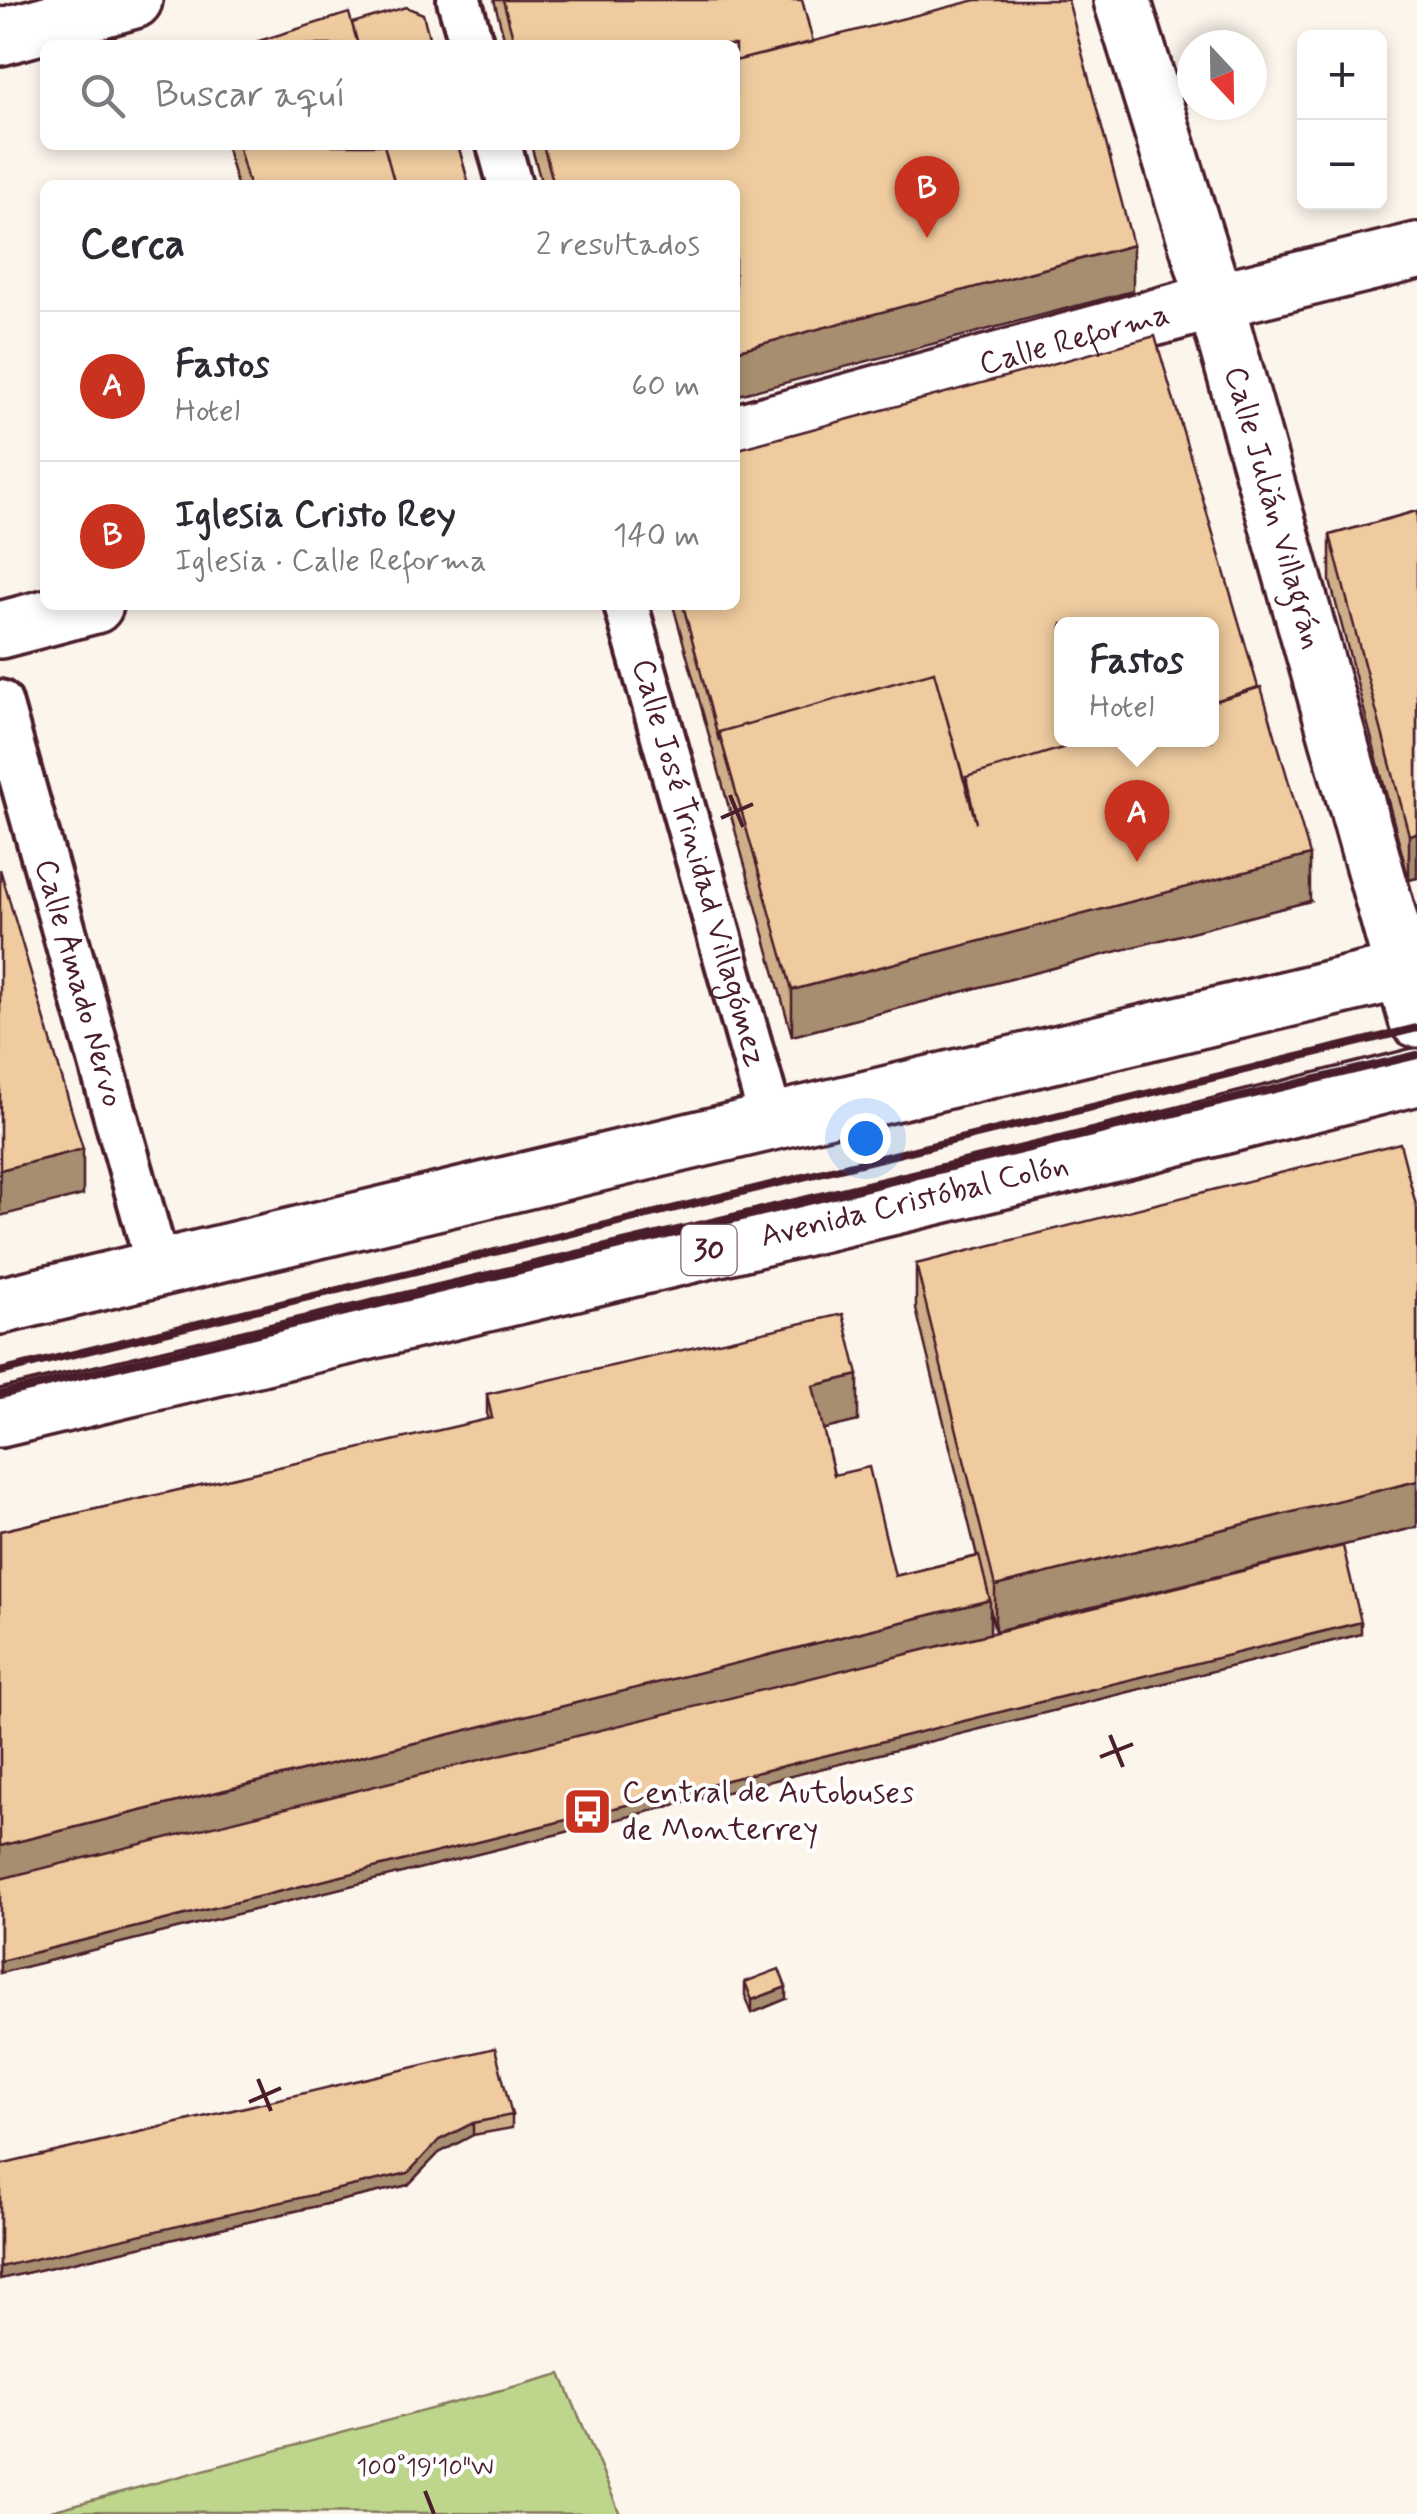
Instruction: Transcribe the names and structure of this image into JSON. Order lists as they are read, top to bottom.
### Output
{
  "streets": {
    "main road": [
      "Calle Reforma",
      "Calle Julián Villagrán",
      "Avenida Cristóbal Colón",
      "30"
    ],
    "street": ["Calle José Trinidad Villagómez", "Calle Amado Nervo"]
  },
  "crossings": [
    ["Calle Reforma", "Calle Julián Villagrán"]
  ],
  "places": {
    "bus stop": ["Central de Autobuses de Monterrey"]
  },
  "north": "bottom",
  "page": {
    "map_buttons": ["+", "−"],
    "search": "Buscar aquí",
    "pins": ["B", "A"],
    "heading": ["Cerca", "2 resultados"],
    "list": [
      {
        "mark": "A",
        "name": "Fastos",
        "note": "Hotel",
        "value": "60 m"
      },
      {
        "mark": "B",
        "name": "Iglesia Cristo Rey",
        "note": "Iglesia · Calle Reforma",
        "value": "140 m"
      }
    ],
    "popup": ["Fastos", "Hotel"]
  },
  "coordinates": ["100°19'10\"W"]
}
